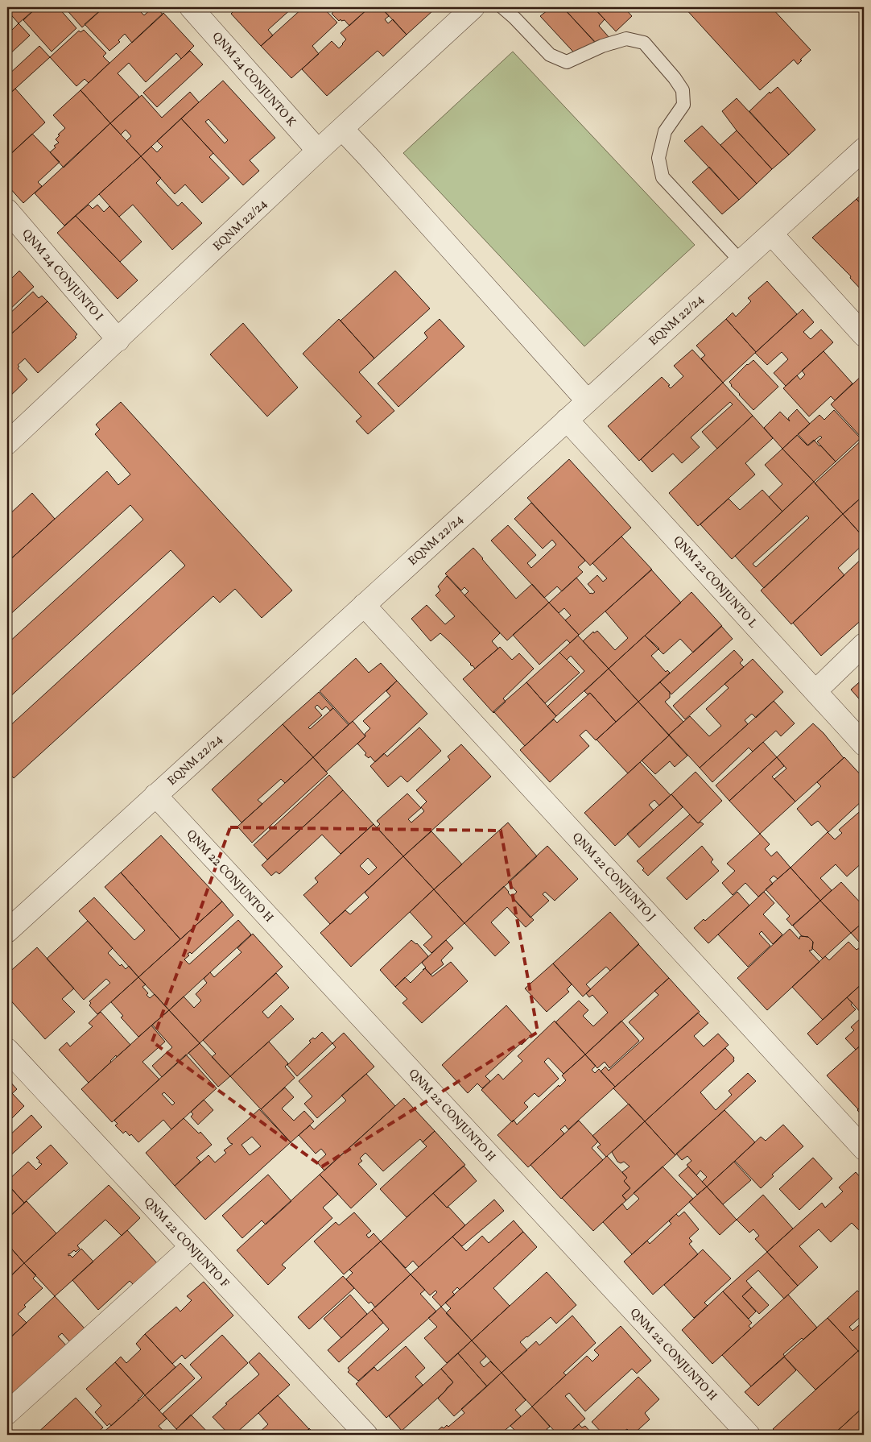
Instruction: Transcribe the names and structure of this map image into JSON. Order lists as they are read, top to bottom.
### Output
{
  "streets": {
    "street": [
      "QNM 24 CONJUNTO K",
      "EQNM 22/24",
      "QNM 24 CONJUNTO I",
      "QNM 22 CONJUNTO L",
      "QNM 22 CONJUNTO H",
      "QNM 22 CONJUNTO J",
      "QNM 22 CONJUNTO F"
    ]
  },
  "crossings": [
    ["QNM 24 CONJUNTO K", "EQNM 22/24"],
    ["EQNM 22/24", "QNM 24 CONJUNTO I"],
    ["EQNM 22/24", "QNM 22 CONJUNTO L"],
    ["EQNM 22/24", "QNM 22 CONJUNTO H"],
    ["EQNM 22/24", "QNM 22 CONJUNTO J"]
  ]
}
